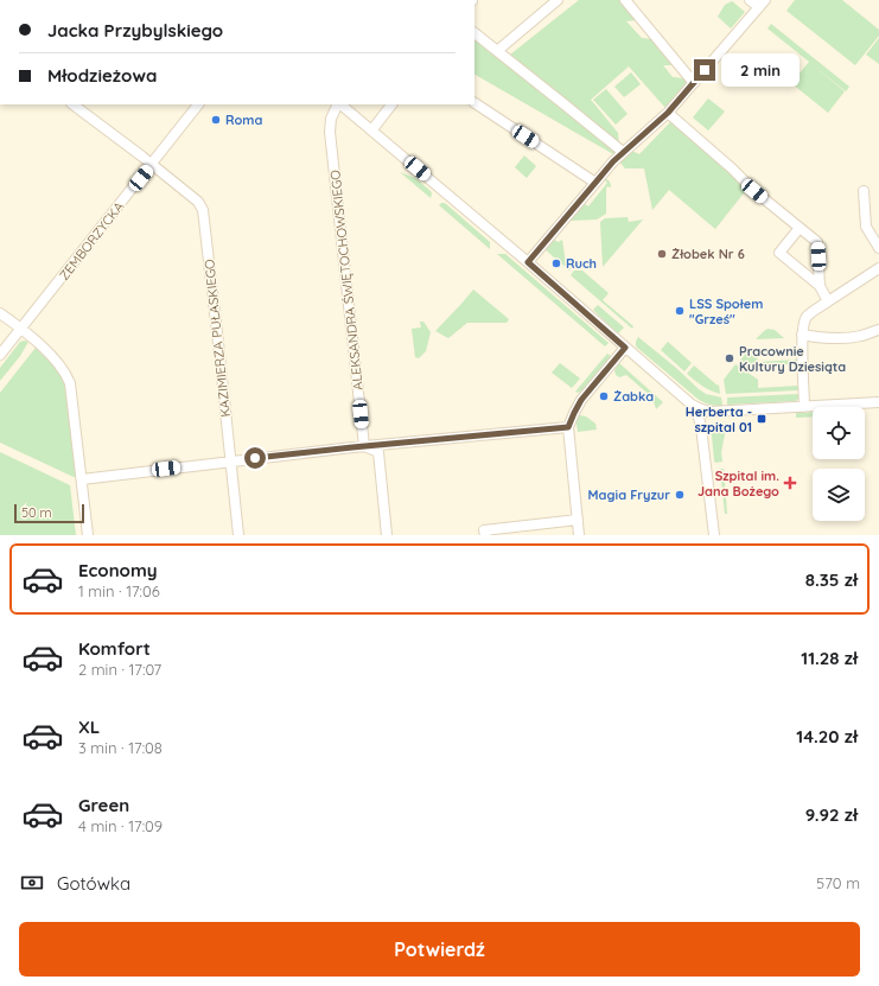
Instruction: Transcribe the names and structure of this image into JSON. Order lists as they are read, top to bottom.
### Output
{
  "streets": {
    "street": ["ZEMBORZYCKA", "ALEKSANDRA ŚWIĘTOCHOWSKIEGO", "KAZIMIERZA PUŁASKIEGO"]
  },
  "crossings": [
    ["ZEMBORZYCKA", "KAZIMIERZA PUŁASKIEGO"]
  ],
  "places": {
    "other": [
      "Roma",
      "Żłobek Nr 6",
      "Ruch",
      "LSS Społem ''Grześ\"",
      "Pracownie Kultury Dziesiąta",
      "Żabka",
      "Magia Fryzur"
    ],
    "transit": ["Herberta - szpital 01"],
    "health": ["Szpital im. Jana Bożego"]
  },
  "scale_bar": "50 m",
  "page": {
    "banner": ["Jacka Przybylskiego", "Młodzieżowa"],
    "bubble": "2 min",
    "scale": "50 m",
    "list": [
      {
        "name": "Economy",
        "note": "1 min · 17:06",
        "value": "8.35 zł"
      },
      {
        "name": "Komfort",
        "note": "2 min · 17:07",
        "value": "11.28 zł"
      },
      {
        "name": "XL",
        "note": "3 min · 17:08",
        "value": "14.20 zł"
      },
      {
        "name": "Green",
        "note": "4 min · 17:09",
        "value": "9.92 zł"
      }
    ],
    "pay": ["Gotówka", "570 m"],
    "buttons": "Potwierdź"
  }
}
